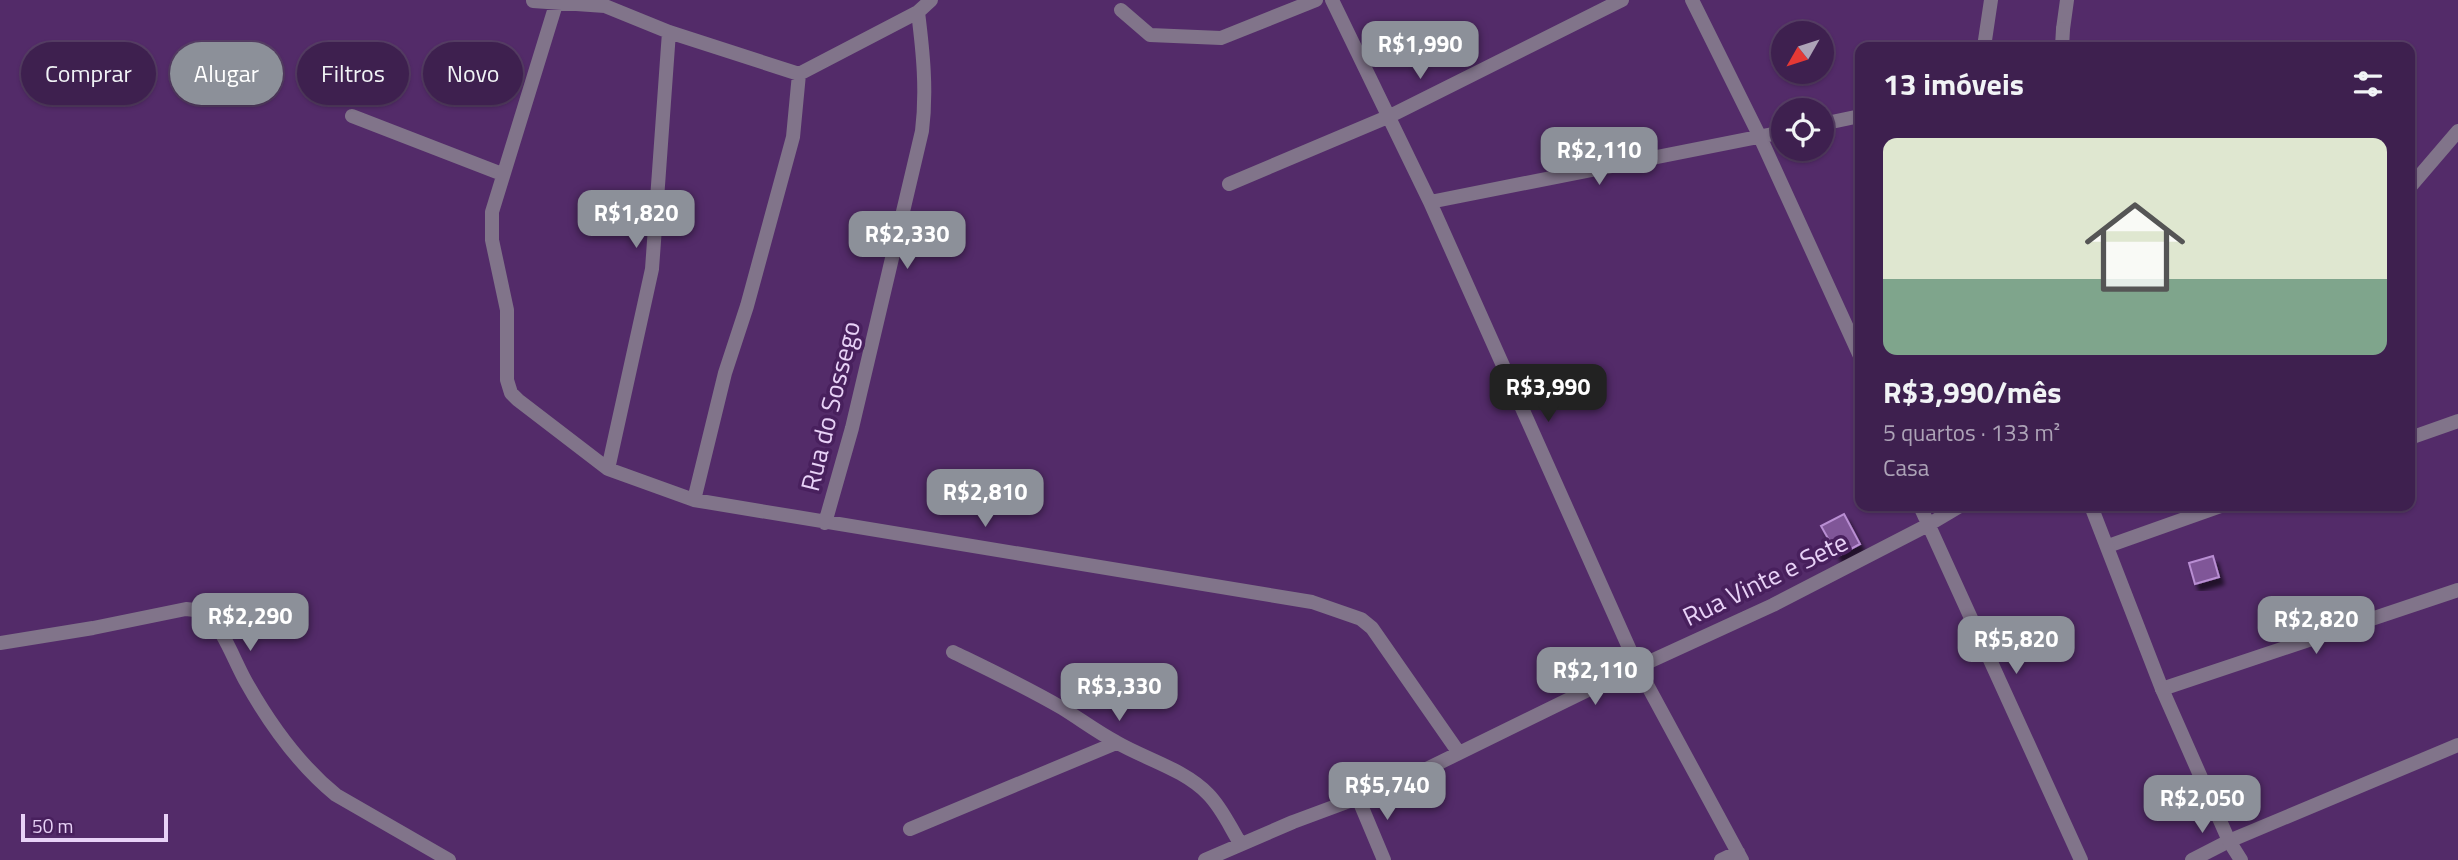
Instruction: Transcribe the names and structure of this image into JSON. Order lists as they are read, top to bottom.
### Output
{
  "streets": {
    "street": ["Rua do Sossego", "Rua Vinte e Sete"]
  },
  "scale_bar": "50 m",
  "north": "bottom left",
  "page": {
    "price": [
      "R$1,990",
      "R$2,110",
      "R$1,820",
      "R$2,330",
      "R$3,990",
      "R$2,810",
      "R$2,290",
      "R$2,820",
      "R$5,820",
      "R$2,110",
      "R$3,330",
      "R$5,740",
      "R$2,050"
    ],
    "chip": [
      "Comprar",
      "Alugar",
      "Filtros",
      "Novo"
    ],
    "heading": "13 imóveis",
    "list": [
      {
        "name": "R$3,990/mês",
        "note": "5 quartos · 133 m² · Casa"
      }
    ],
    "scale": "50 m"
  }
}
